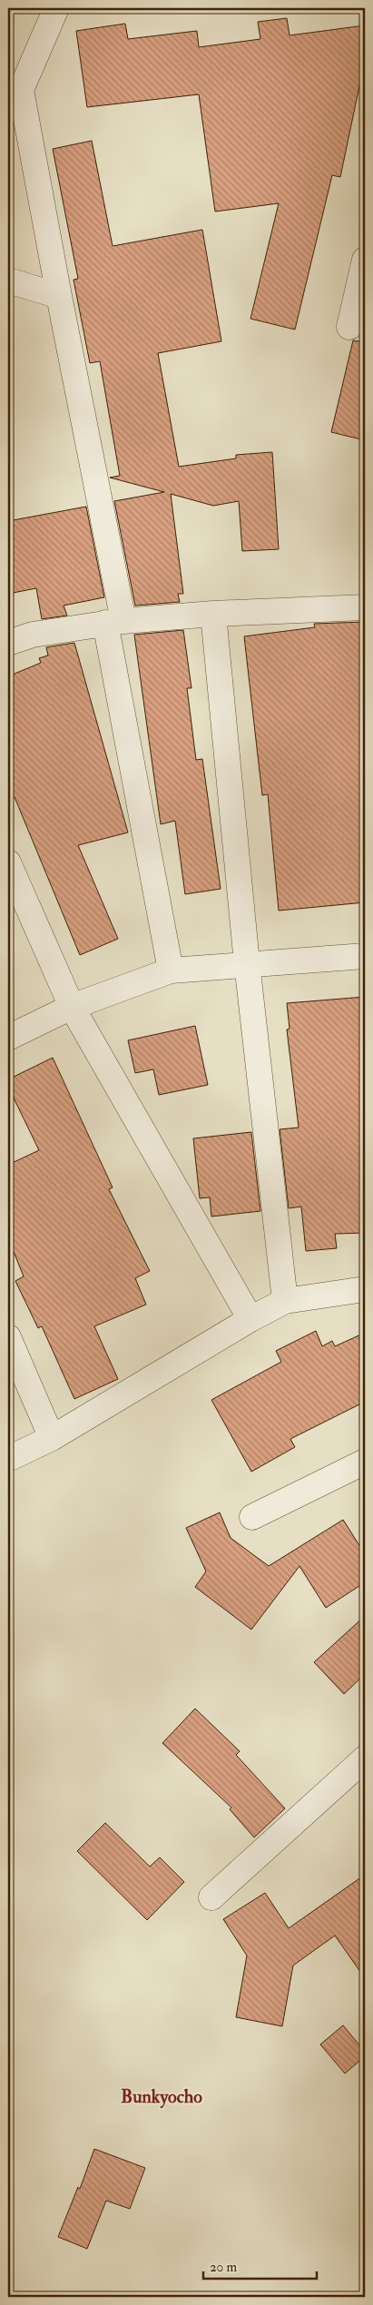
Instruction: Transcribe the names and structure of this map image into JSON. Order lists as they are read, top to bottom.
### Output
{
  "districts": ["Bunkyocho"],
  "scale_bar": "20 m"
}
